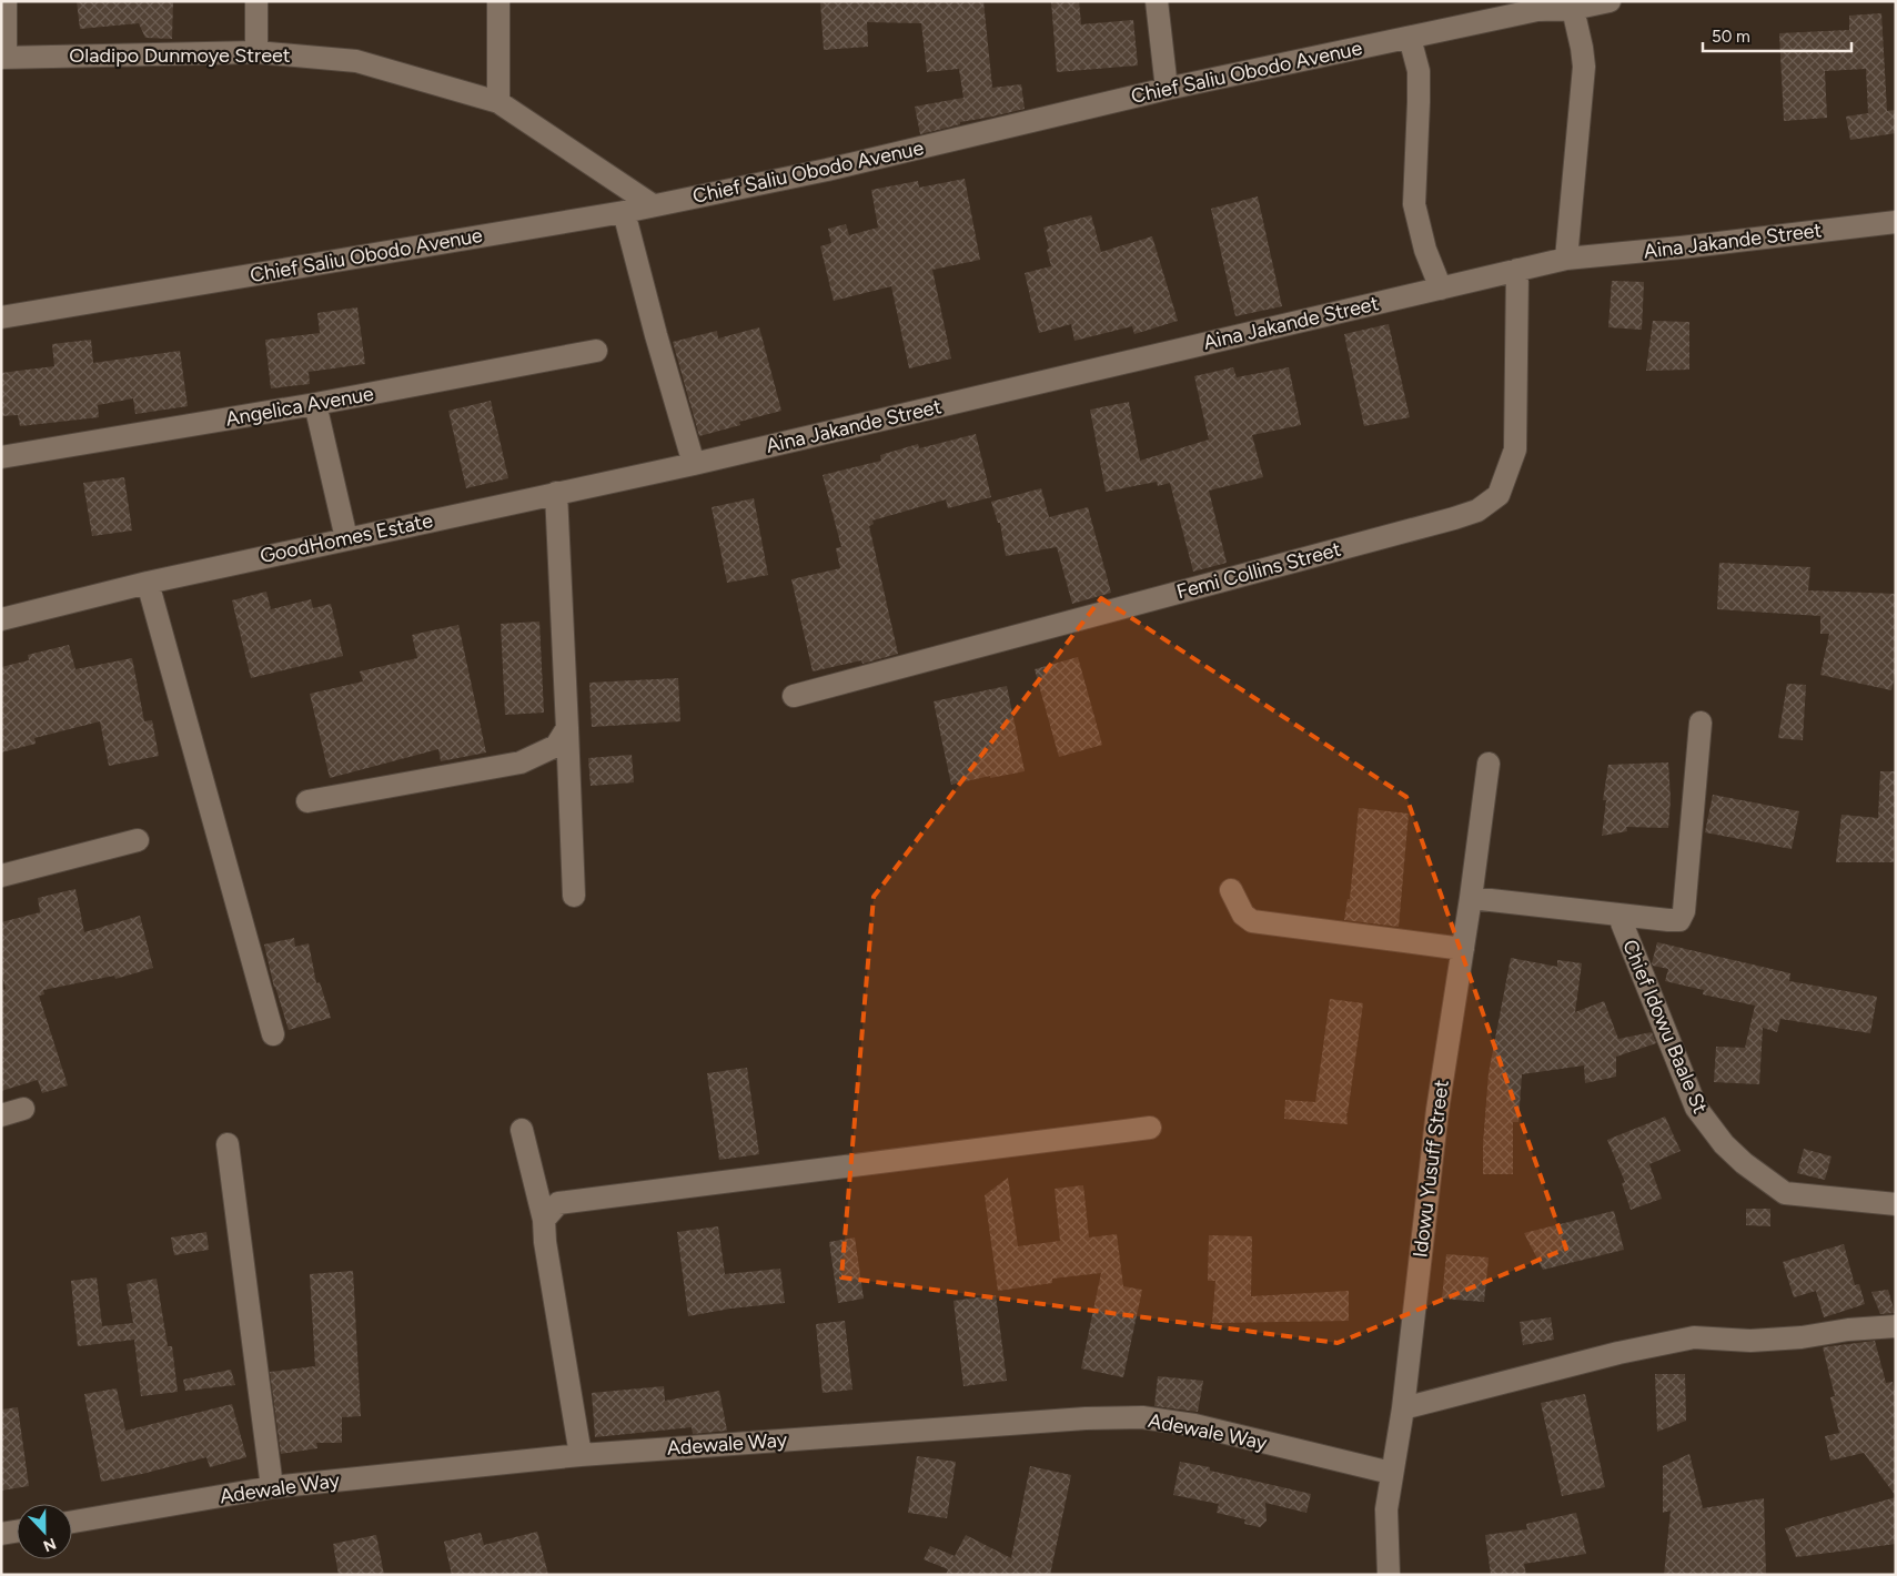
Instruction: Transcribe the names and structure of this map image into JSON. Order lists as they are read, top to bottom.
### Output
{
  "streets": {
    "street": [
      "Oladipo Dunmoye Street",
      "Chief Saliu Obodo Avenue",
      "Aina Jakande Street",
      "Angelica Avenue",
      "GoodHomes Estate",
      "Femi Collins Street",
      "Chief Idowu Baale St",
      "Idowu Yusuff Street",
      "Adewale Way"
    ]
  },
  "crossings": [
    ["Oladipo Dunmoye Street", "Chief Saliu Obodo Avenue"],
    ["Aina Jakande Street", "GoodHomes Estate"],
    ["Aina Jakande Street", "Femi Collins Street"],
    ["Idowu Yusuff Street", "Adewale Way"]
  ],
  "scale_bar": "50 m",
  "north": "bottom"
}
